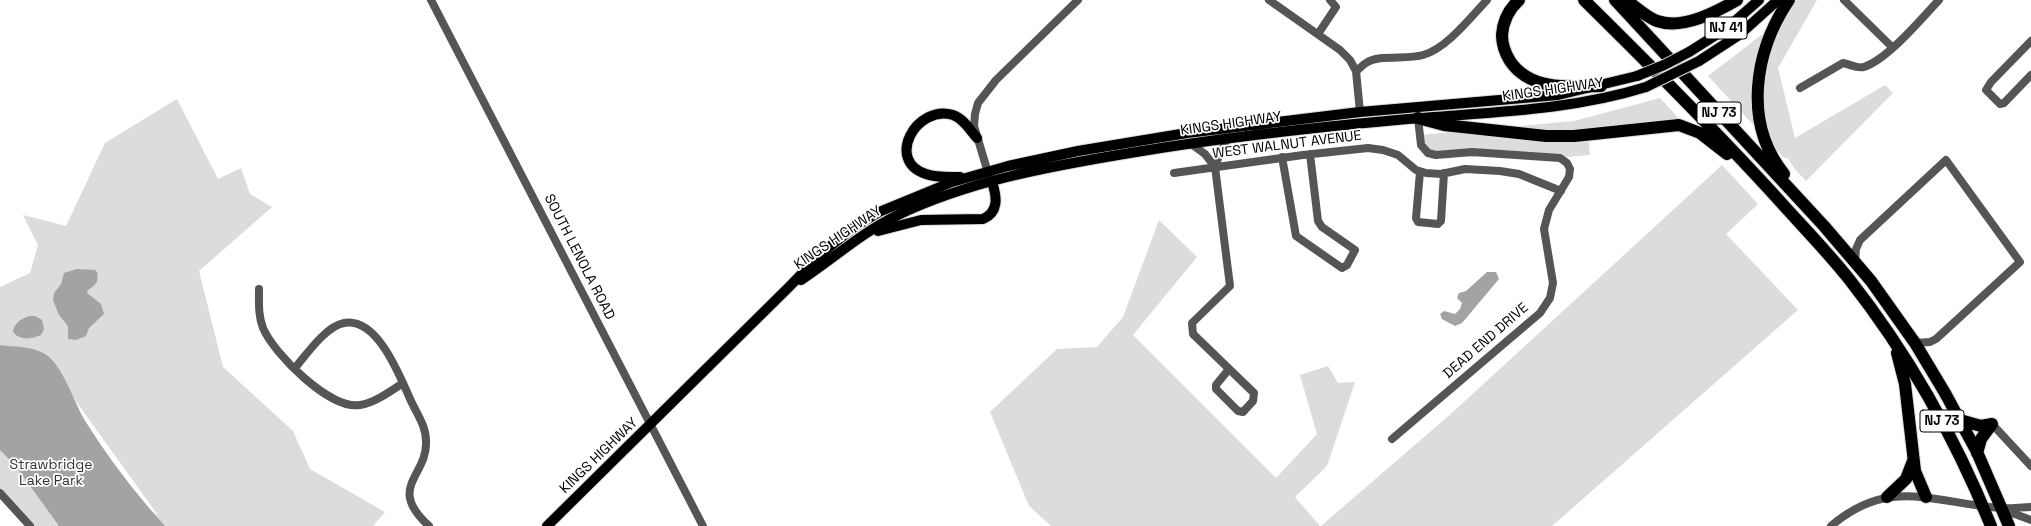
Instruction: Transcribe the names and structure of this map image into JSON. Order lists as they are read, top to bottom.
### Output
{
  "streets": {
    "highway": ["NJ 73"],
    "main road": ["NJ 41", "KINGS HIGHWAY"],
    "street": ["WEST WALNUT AVENUE", "SOUTH LENOLA ROAD", "DEAD END DRIVE"]
  },
  "crossings": [
    ["NJ 41", "KINGS HIGHWAY"],
    ["KINGS HIGHWAY", "SOUTH LENOLA ROAD"],
    ["KINGS HIGHWAY", "DEAD END DRIVE"]
  ],
  "parks": ["Strawbridge Lake Park"]
}
